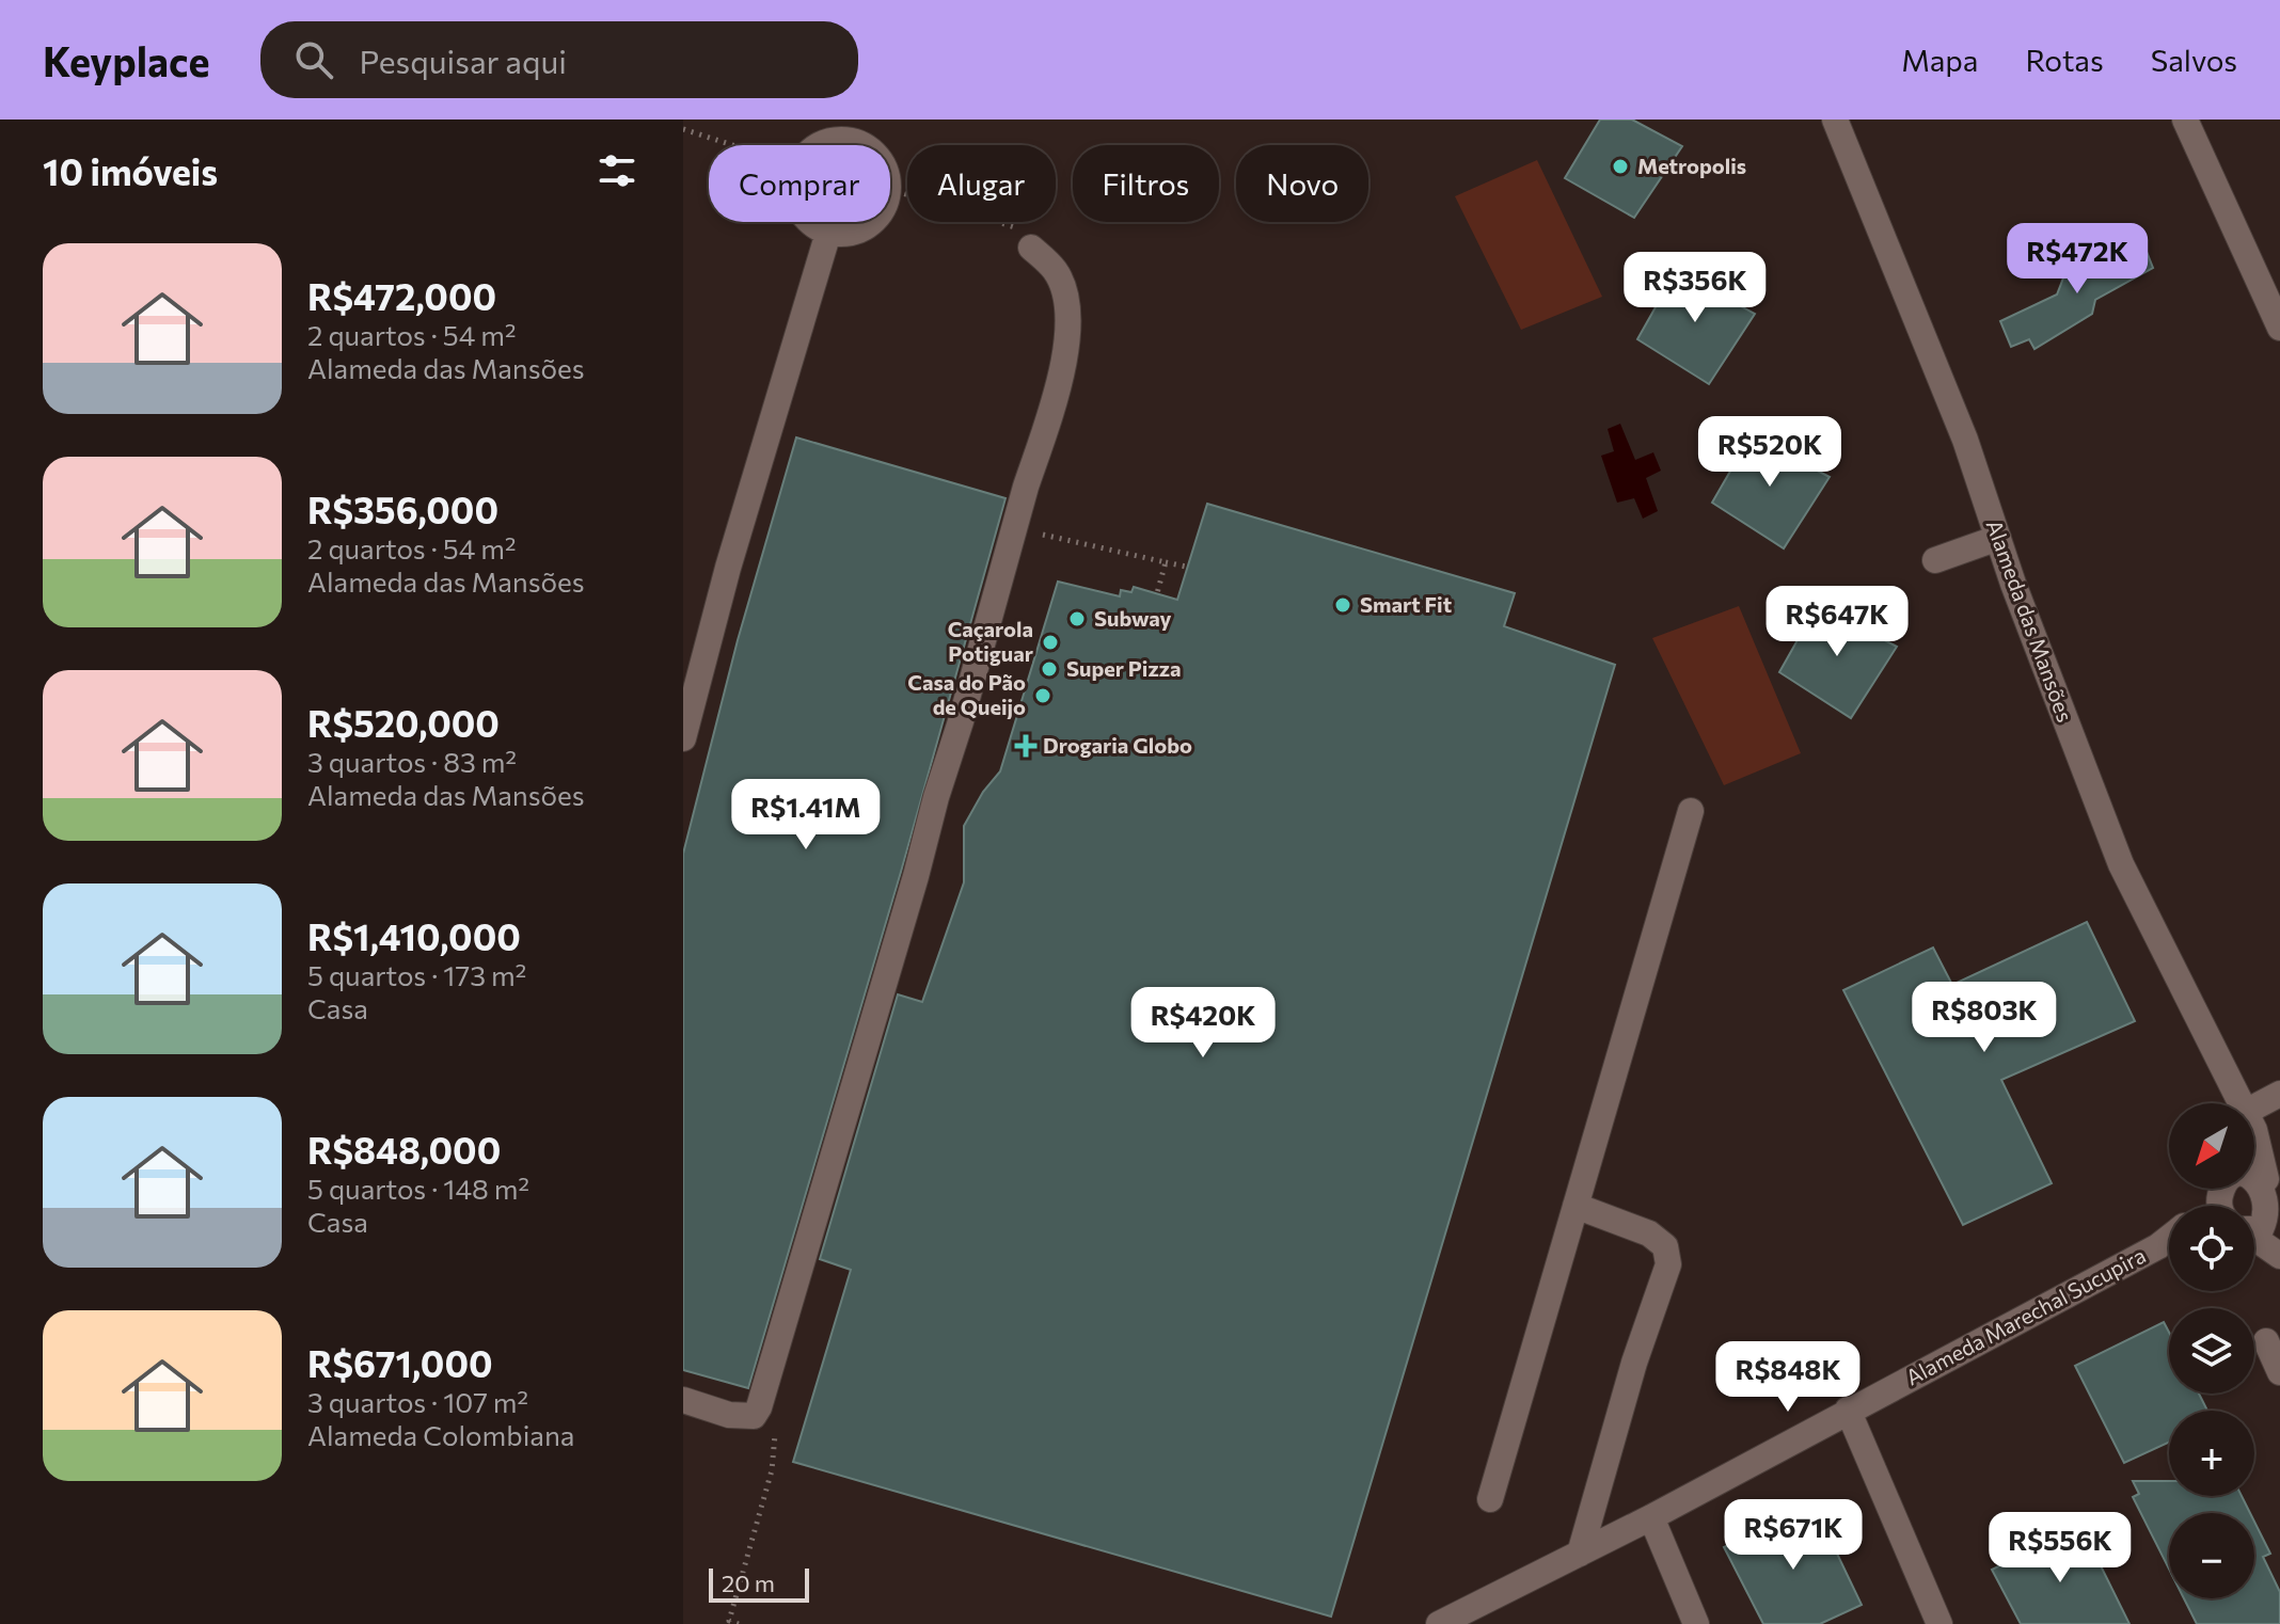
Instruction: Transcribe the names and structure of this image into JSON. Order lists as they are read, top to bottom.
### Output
{
  "streets": {
    "street": ["Alameda das Mansões", "Alameda Marechal Sucupira"]
  },
  "places": {
    "other": [
      "Metropolis",
      "Smart Fit",
      "Subway",
      "Caçarola Potiguar",
      "Super Pizza",
      "Casa do Pão de Queijo"
    ],
    "health": ["Drogaria Globo"]
  },
  "scale_bar": "20 m",
  "north": "bottom left",
  "page": {
    "header": "Keyplace",
    "search": "Pesquisar aqui",
    "nav": ["Mapa", "Rotas", "Salvos"],
    "heading": "10 imóveis",
    "chip": [
      "Comprar",
      "Alugar",
      "Filtros",
      "Novo"
    ],
    "list": [
      {
        "name": "R$472,000",
        "note": "2 quartos · 54 m² · Alameda das Mansões"
      },
      {
        "name": "R$356,000",
        "note": "2 quartos · 54 m² · Alameda das Mansões"
      },
      {
        "name": "R$520,000",
        "note": "3 quartos · 83 m² · Alameda das Mansões"
      },
      {
        "name": "R$1,410,000",
        "note": "5 quartos · 173 m² · Casa"
      },
      {
        "name": "R$848,000",
        "note": "5 quartos · 148 m² · Casa"
      },
      {
        "name": "R$671,000",
        "note": "3 quartos · 107 m² · Alameda Colombiana"
      }
    ],
    "price": [
      "R$472K",
      "R$356K",
      "R$520K",
      "R$647K",
      "R$1.41M",
      "R$803K",
      "R$420K",
      "R$848K",
      "R$671K",
      "R$556K"
    ],
    "map_buttons": ["+", "−"],
    "scale": "20 m"
  }
}
